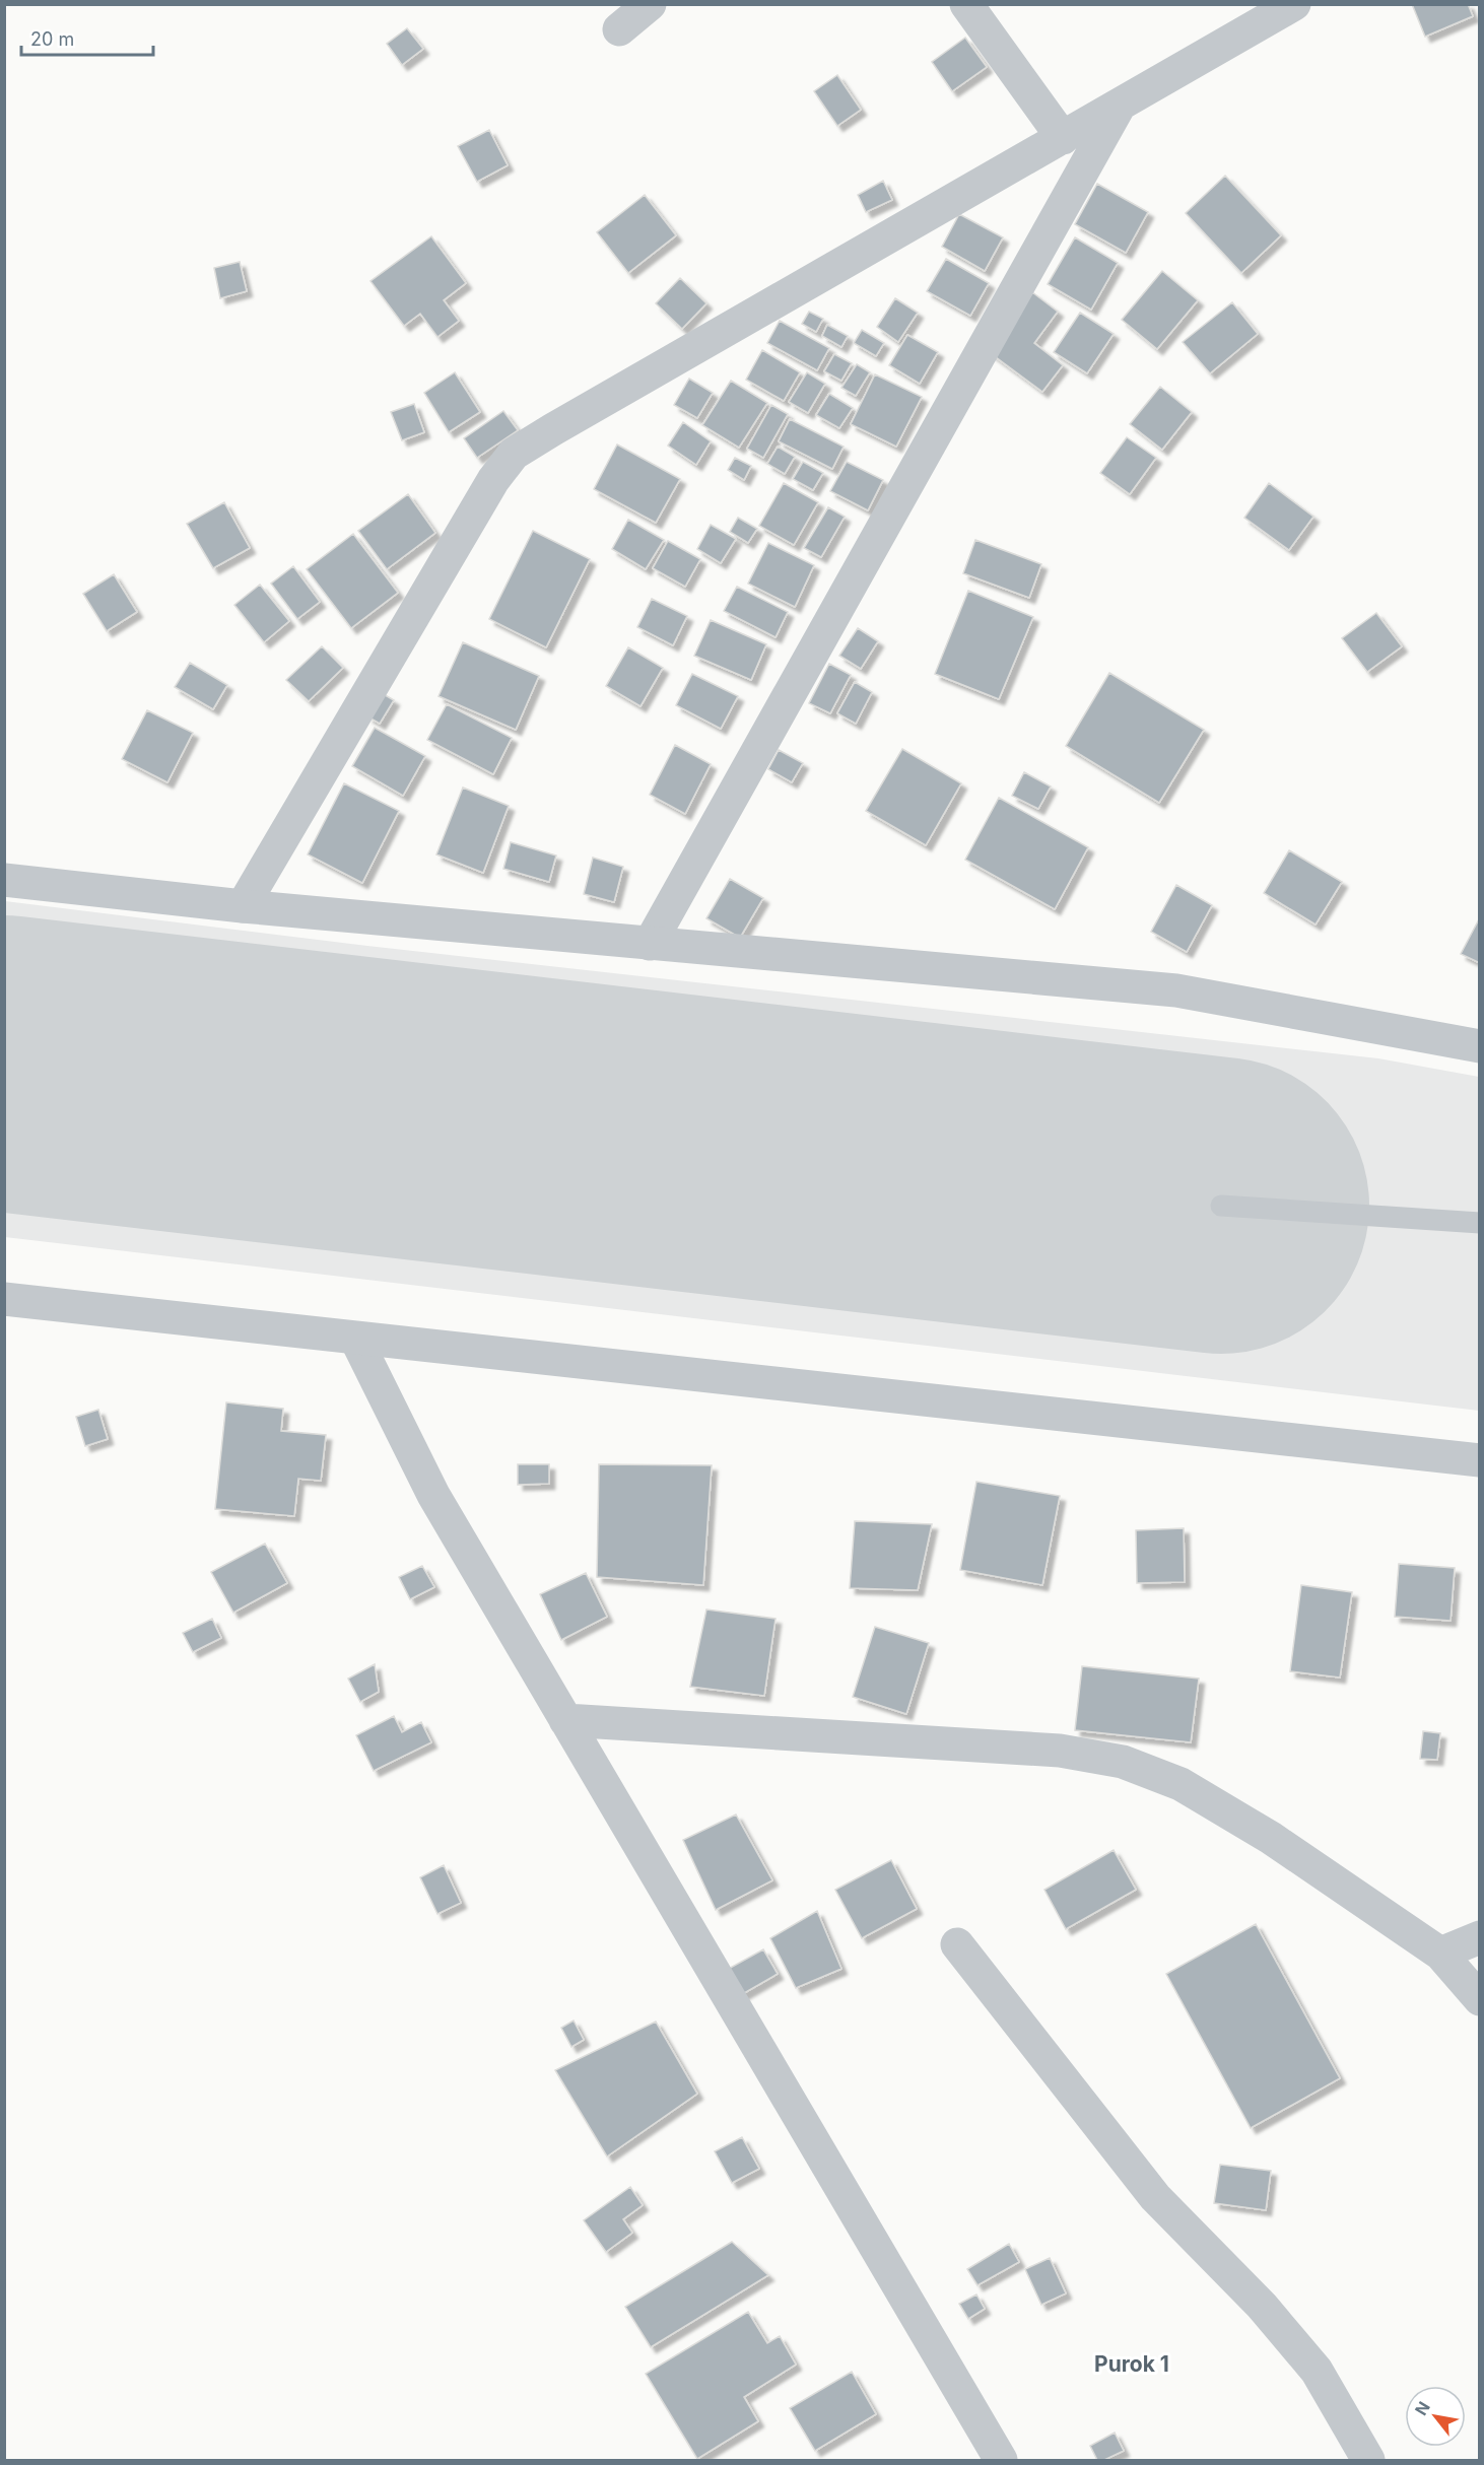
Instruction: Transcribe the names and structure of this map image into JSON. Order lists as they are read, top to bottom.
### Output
{
  "districts": ["Purok 1"],
  "scale_bar": "20 m",
  "north": "top left"
}
